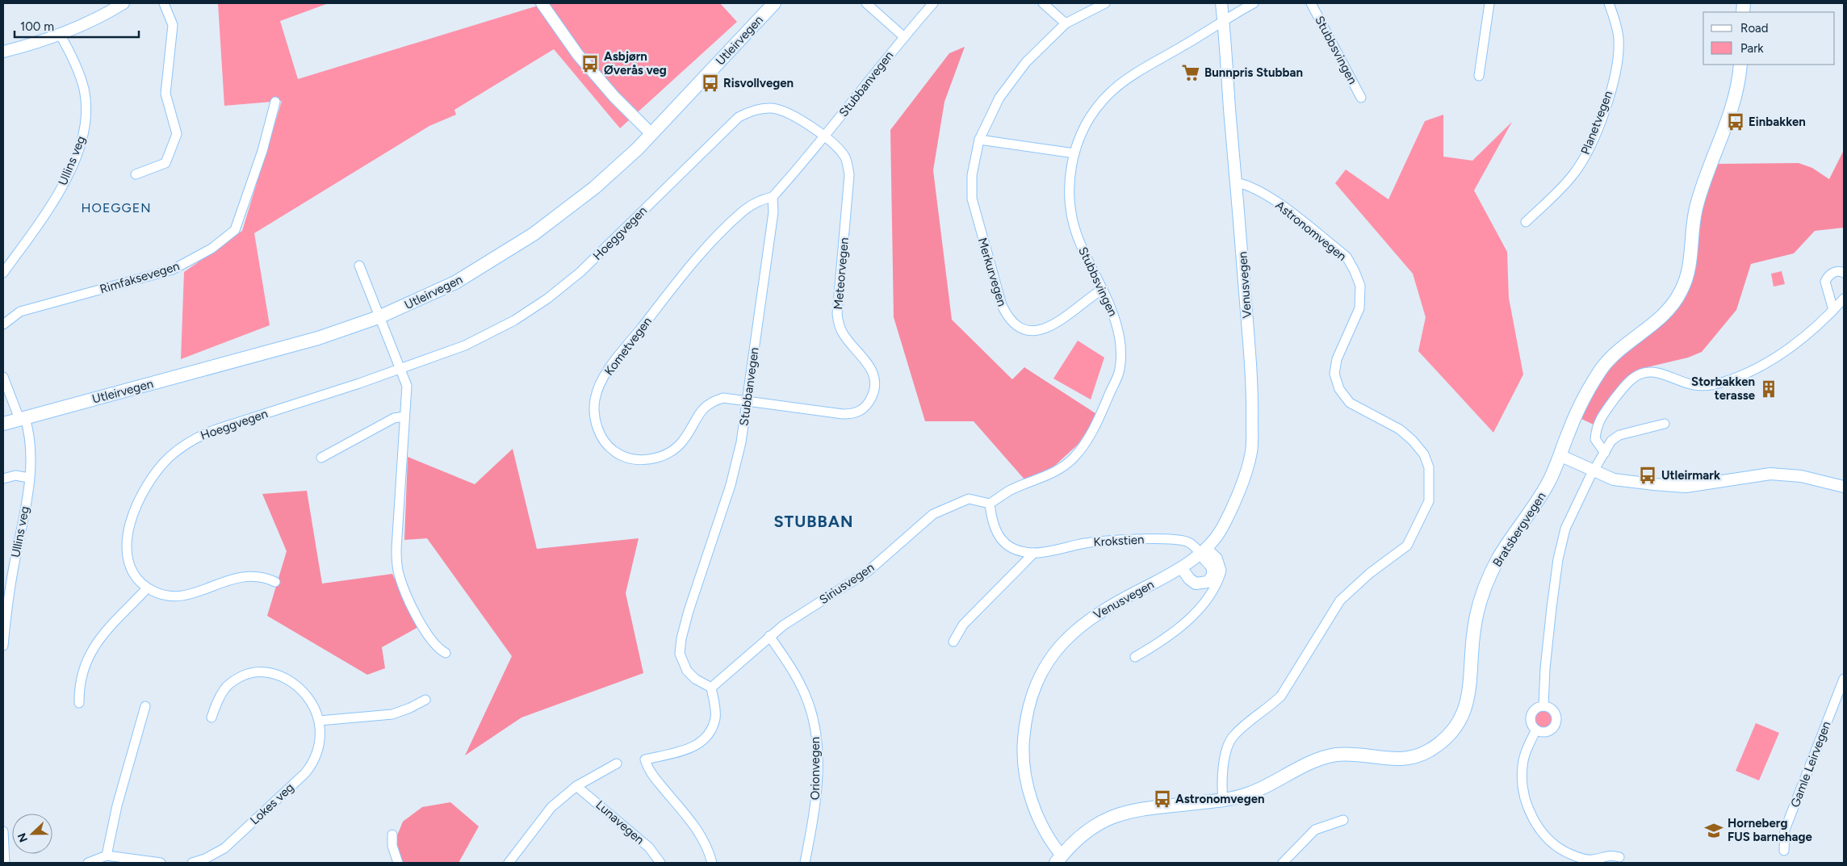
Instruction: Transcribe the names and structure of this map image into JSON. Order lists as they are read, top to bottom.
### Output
{
  "streets": {
    "main road": ["Utleirvegen", "Bratsbergvegen"],
    "street": [
      "Stubbsvingen",
      "Stubbanvegen",
      "Planetvegen",
      "Ullins veg",
      "Astronomvegen",
      "Hoeggvegen",
      "Merkurvegen",
      "Meteorvegen",
      "Rimfaksevegen",
      "Venusvegen",
      "Kometvegen",
      "Krokstien",
      "Siriusvegen",
      "Gamle Leirvegen",
      "Orionvegen",
      "Lokes veg",
      "Lunavegen"
    ]
  },
  "crossings": [
    ["Utleirvegen", "Ullins veg"],
    ["Stubbsvingen", "Merkurvegen"],
    ["Stubbsvingen", "Venusvegen"],
    ["Stubbsvingen", "Krokstien"],
    ["Stubbsvingen", "Siriusvegen"],
    ["Stubbanvegen", "Hoeggvegen"],
    ["Stubbanvegen", "Meteorvegen"],
    ["Stubbanvegen", "Kometvegen"],
    ["Stubbanvegen", "Siriusvegen"],
    ["Astronomvegen", "Venusvegen"],
    ["Astronomvegen", "Bratsbergvegen"],
    ["Hoeggvegen", "Meteorvegen"],
    ["Meteorvegen", "Kometvegen"],
    ["Venusvegen", "Bratsbergvegen"],
    ["Venusvegen", "Krokstien"],
    ["Krokstien", "Siriusvegen"],
    ["Siriusvegen", "Orionvegen"]
  ],
  "districts": ["HOEGGEN", "STUBBAN"],
  "places": {
    "bus stop": [
      "Asbjørn Øverås veg",
      "Risvollvegen",
      "Einbakken",
      "Utleirmark",
      "Astronomvegen"
    ],
    "supermarket": ["Bunnpris Stubban"],
    "building": ["Storbakken terasse"],
    "school or university": ["Horneberg FUS barnehage"]
  },
  "legend": ["Road", "Park"],
  "scale_bar": "100 m",
  "north": "left"
}
